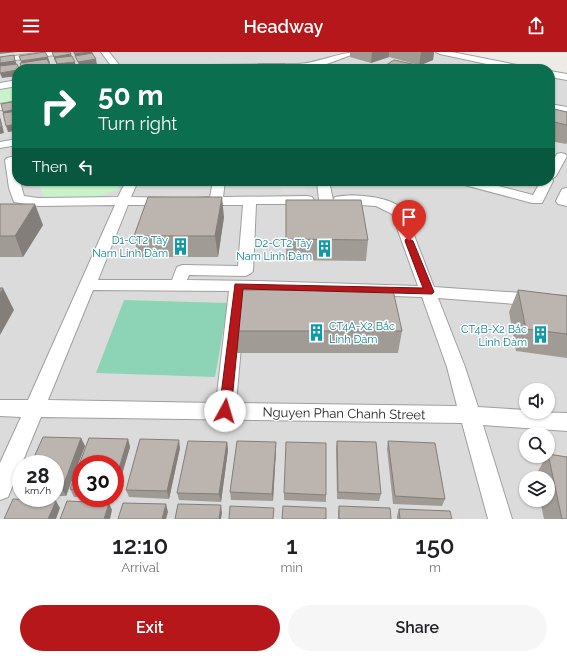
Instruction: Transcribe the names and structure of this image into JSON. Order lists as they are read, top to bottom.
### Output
{
  "streets": {
    "street": ["Nguyen Phan Chanh Street"]
  },
  "places": {
    "building": [
      "D1-CT2 Tây Nam Linh Đàm",
      "D2-CT2 Tây Nam Linh Đàm",
      "CT4A-X2 Bắc Linh Đàm",
      "CT4B-X2 Bắc Linh Đàm"
    ]
  },
  "page": {
    "header": "Headway",
    "turn": ["50 m", "Turn right"],
    "then": "Then",
    "speed": "28 km/h",
    "limit": "30",
    "eta": [
      "12:10",
      "Arrival",
      "1",
      "min",
      "150",
      "m"
    ],
    "buttons": ["Exit", "Share"]
  }
}
